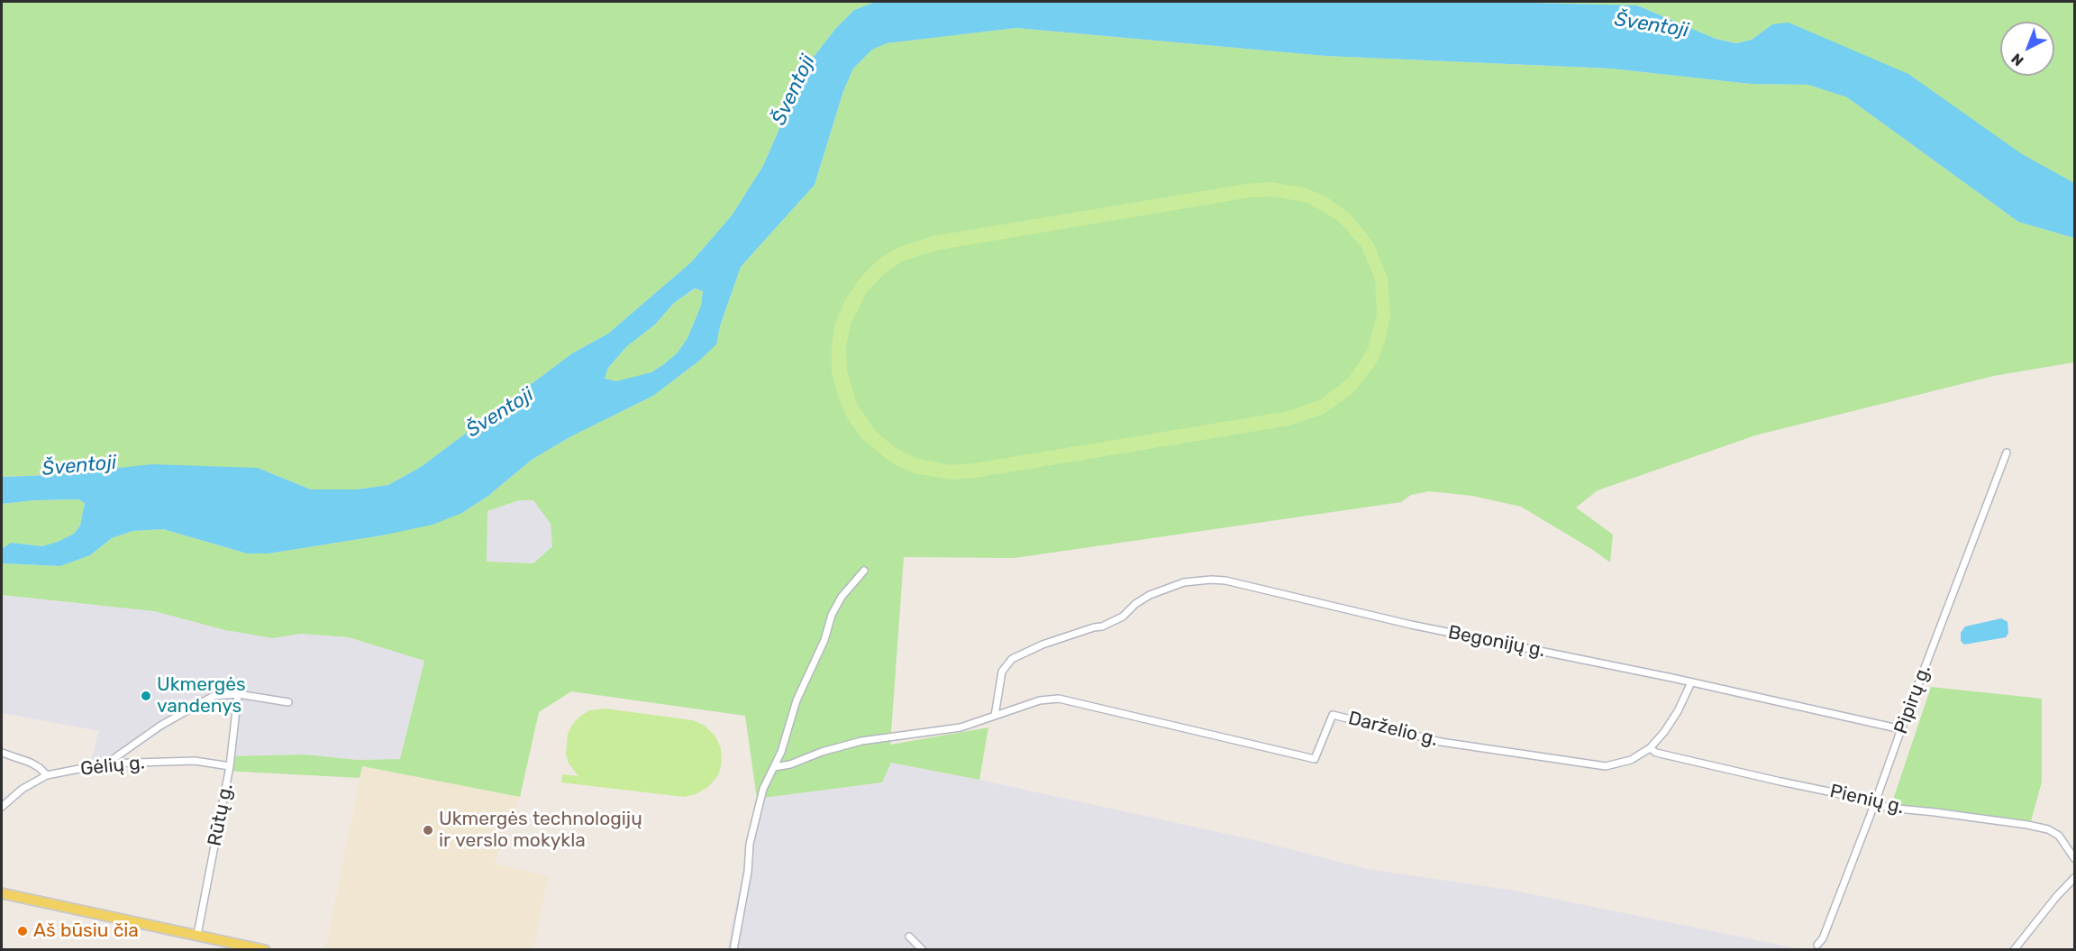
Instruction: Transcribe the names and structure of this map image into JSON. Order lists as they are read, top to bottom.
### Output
{
  "streets": {
    "street": [
      "Begonijų g.",
      "Pipirų g.",
      "Darželio g.",
      "Gėlių g.",
      "Pienių g.",
      "Rūtų g."
    ]
  },
  "crossings": [
    ["Begonijų g.", "Pipirų g."],
    ["Begonijų g.", "Darželio g."],
    ["Pipirų g.", "Pienių g."],
    ["Darželio g.", "Pienių g."],
    ["Gėlių g.", "Rūtų g."]
  ],
  "water": ["Šventoji"],
  "places": ["Ukmergės vandenys", "Ukmergės technologijų ir verslo mokykla", "Aš būsiu čia"],
  "north": "bottom left"
}
